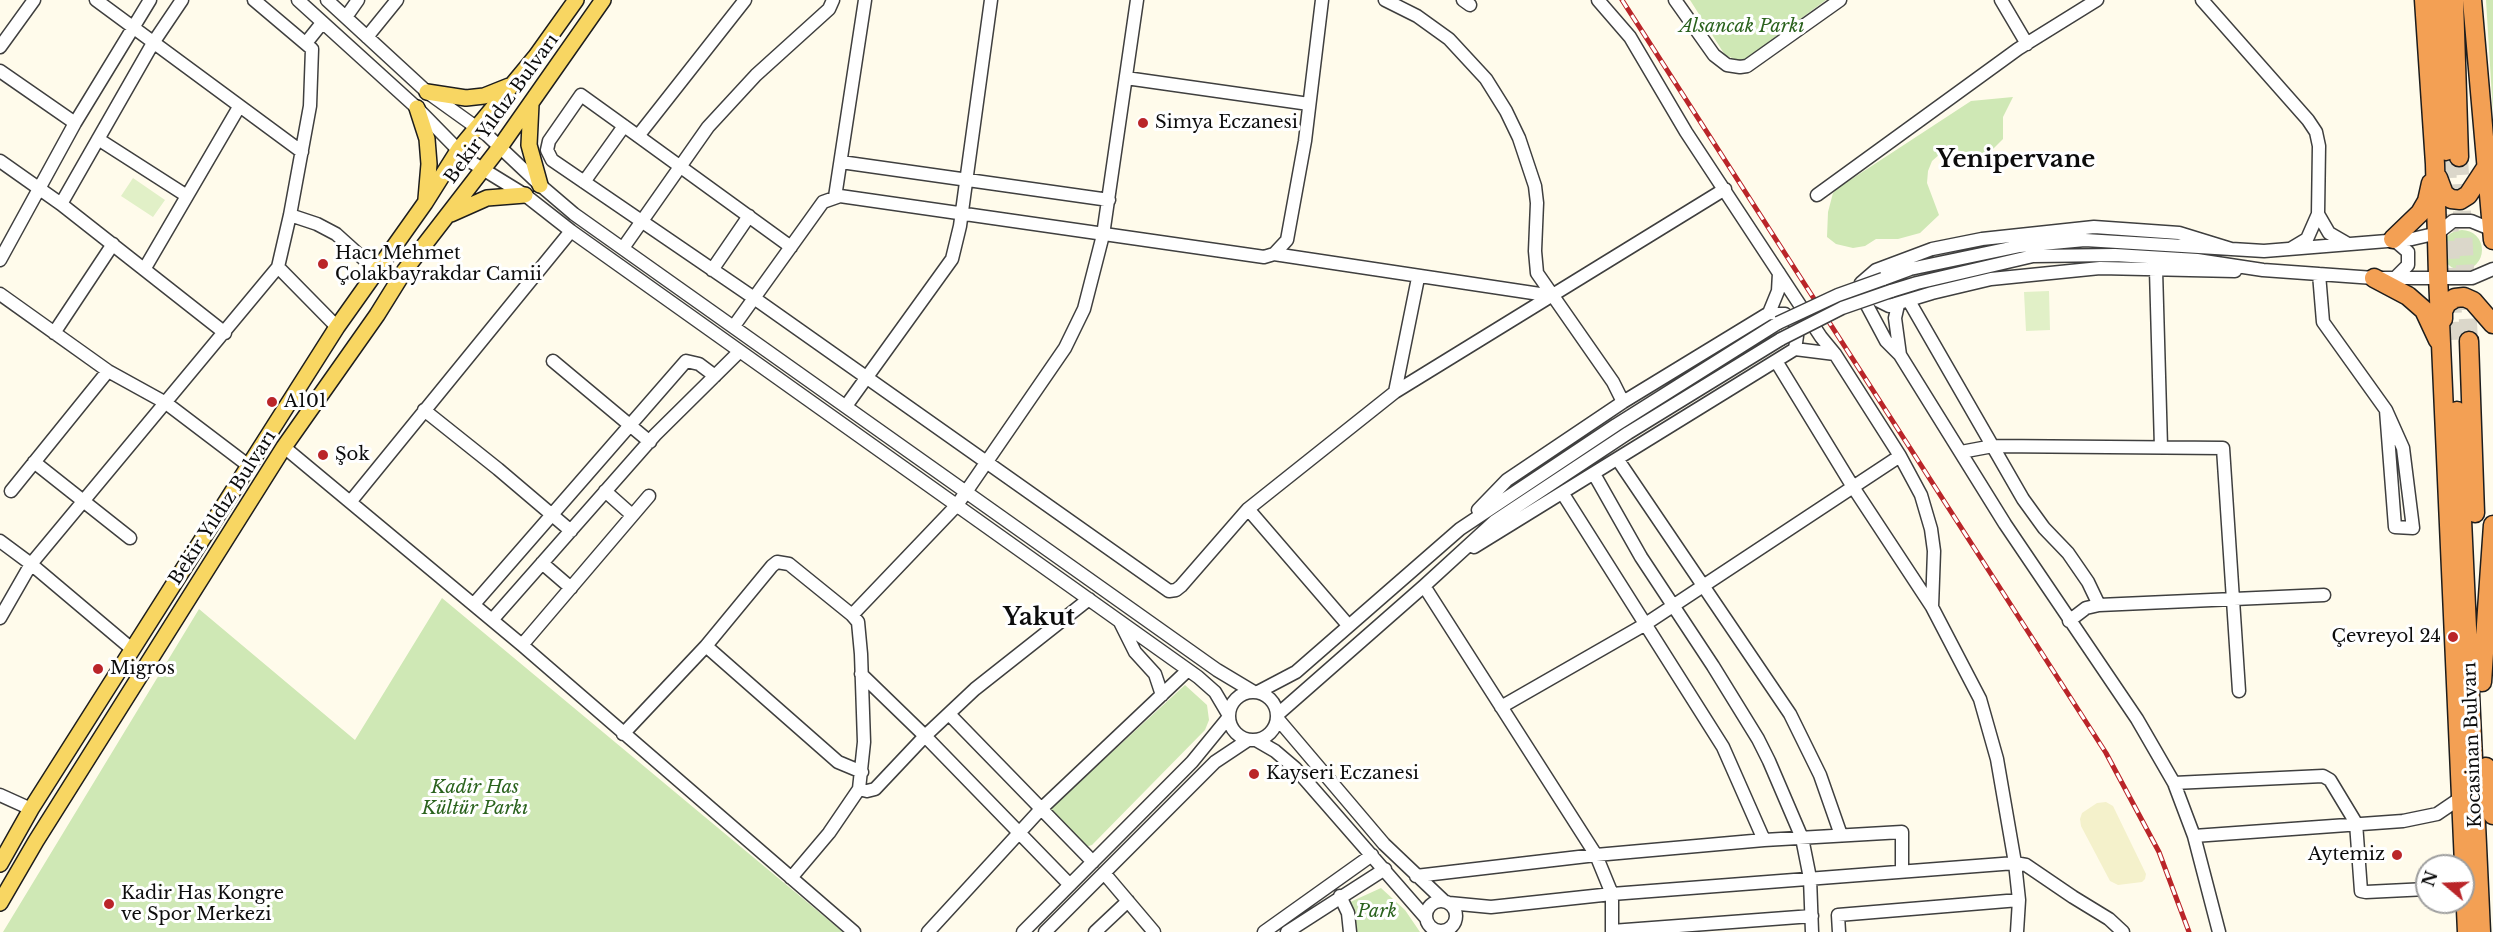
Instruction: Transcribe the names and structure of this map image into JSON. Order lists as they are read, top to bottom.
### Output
{
  "streets": {
    "highway": ["Kocasinan Bulvarı"],
    "main road": ["Bekir Yıldız Bulvarı"]
  },
  "districts": ["Yenipervane", "Yakut"],
  "parks": ["Alsancak Parkı", "Kadir Has Kültür Parkı", "Park"],
  "places": [
    "Simya Eczanesi",
    "Hacı Mehmet Çolakbayrakdar Camii",
    "A101",
    "Şok",
    "Çevreyol 24",
    "Migros",
    "Kayseri Eczanesi",
    "Aytemiz",
    "Kadir Has Kongre ve Spor Merkezi"
  ],
  "north": "left"
}
